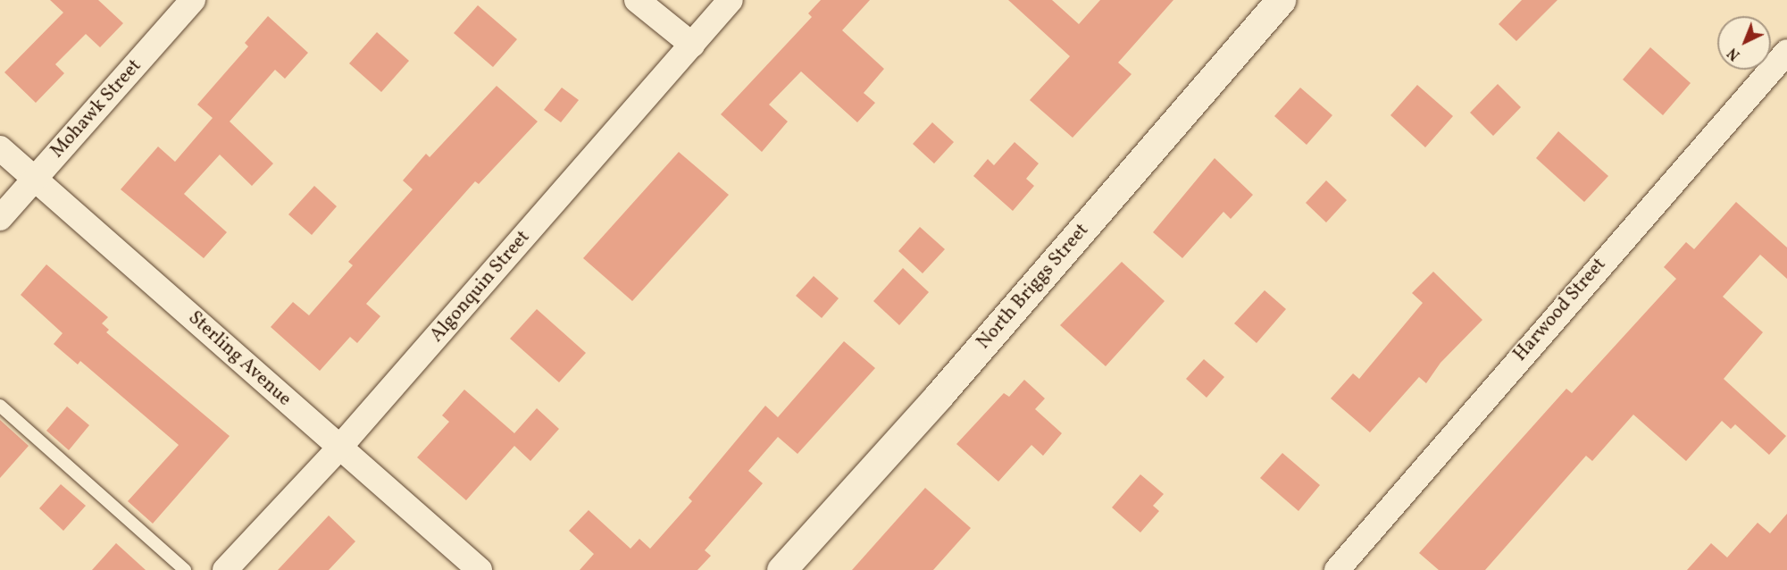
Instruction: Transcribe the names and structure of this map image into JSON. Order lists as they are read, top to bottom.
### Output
{
  "streets": {
    "street": [
      "Mohawk Street",
      "Algonquin Street",
      "North Briggs Street",
      "Harwood Street",
      "Sterling Avenue"
    ]
  },
  "crossings": [
    ["Mohawk Street", "Sterling Avenue"],
    ["Algonquin Street", "Sterling Avenue"]
  ],
  "north": "bottom left"
}
